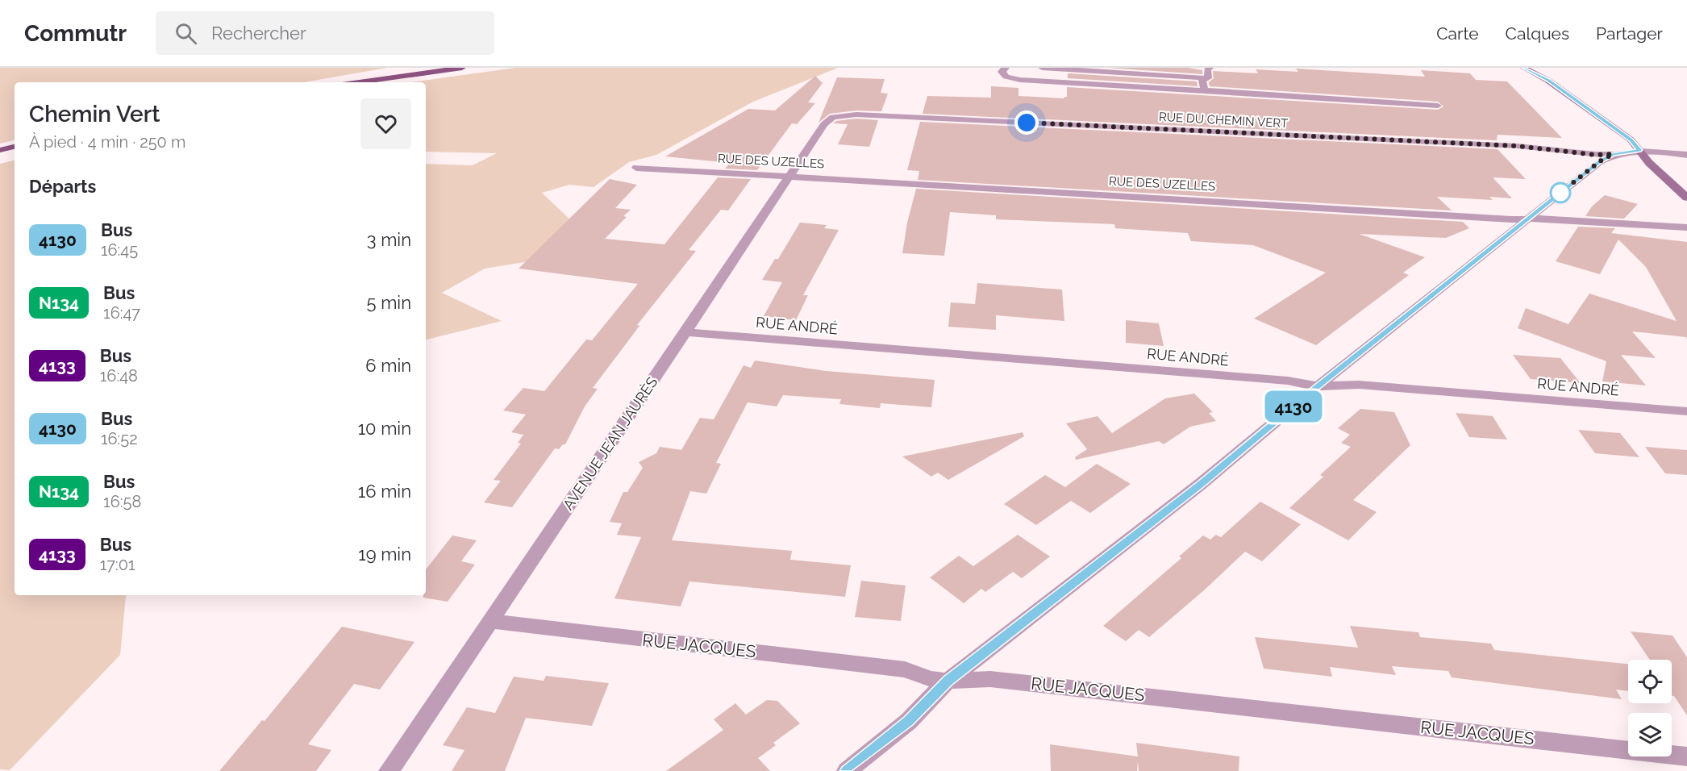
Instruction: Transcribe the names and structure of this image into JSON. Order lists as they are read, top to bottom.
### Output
{
  "streets": {
    "street": [
      "RUE DU CHEMIN VERT",
      "RUE DES UZELLES",
      "RUE ANDRÉ",
      "AVENUE JEAN JAURÈS",
      "RUE JACQUES"
    ]
  },
  "crossings": [
    ["RUE DU CHEMIN VERT", "AVENUE JEAN JAURÈS"],
    ["RUE DES UZELLES", "AVENUE JEAN JAURÈS"],
    ["RUE ANDRÉ", "AVENUE JEAN JAURÈS"],
    ["AVENUE JEAN JAURÈS", "RUE JACQUES"]
  ],
  "lines": ["bus line 4130"],
  "page": {
    "header": "Commutr",
    "search": "Rechercher",
    "nav": ["Carte", "Calques", "Partager"],
    "on_map": "4130",
    "heading": [
      ["Chemin Vert", "À pied · 4 min · 250 m"],
      "Départs"
    ],
    "list": [
      {
        "mark": "4130",
        "name": "Bus",
        "note": "16:45",
        "value": "3 min"
      },
      {
        "mark": "N134",
        "name": "Bus",
        "note": "16:47",
        "value": "5 min"
      },
      {
        "mark": "4133",
        "name": "Bus",
        "note": "16:48",
        "value": "6 min"
      },
      {
        "mark": "4130",
        "name": "Bus",
        "note": "16:52",
        "value": "10 min"
      },
      {
        "mark": "N134",
        "name": "Bus",
        "note": "16:58",
        "value": "16 min"
      },
      {
        "mark": "4133",
        "name": "Bus",
        "note": "17:01",
        "value": "19 min"
      }
    ]
  }
}
